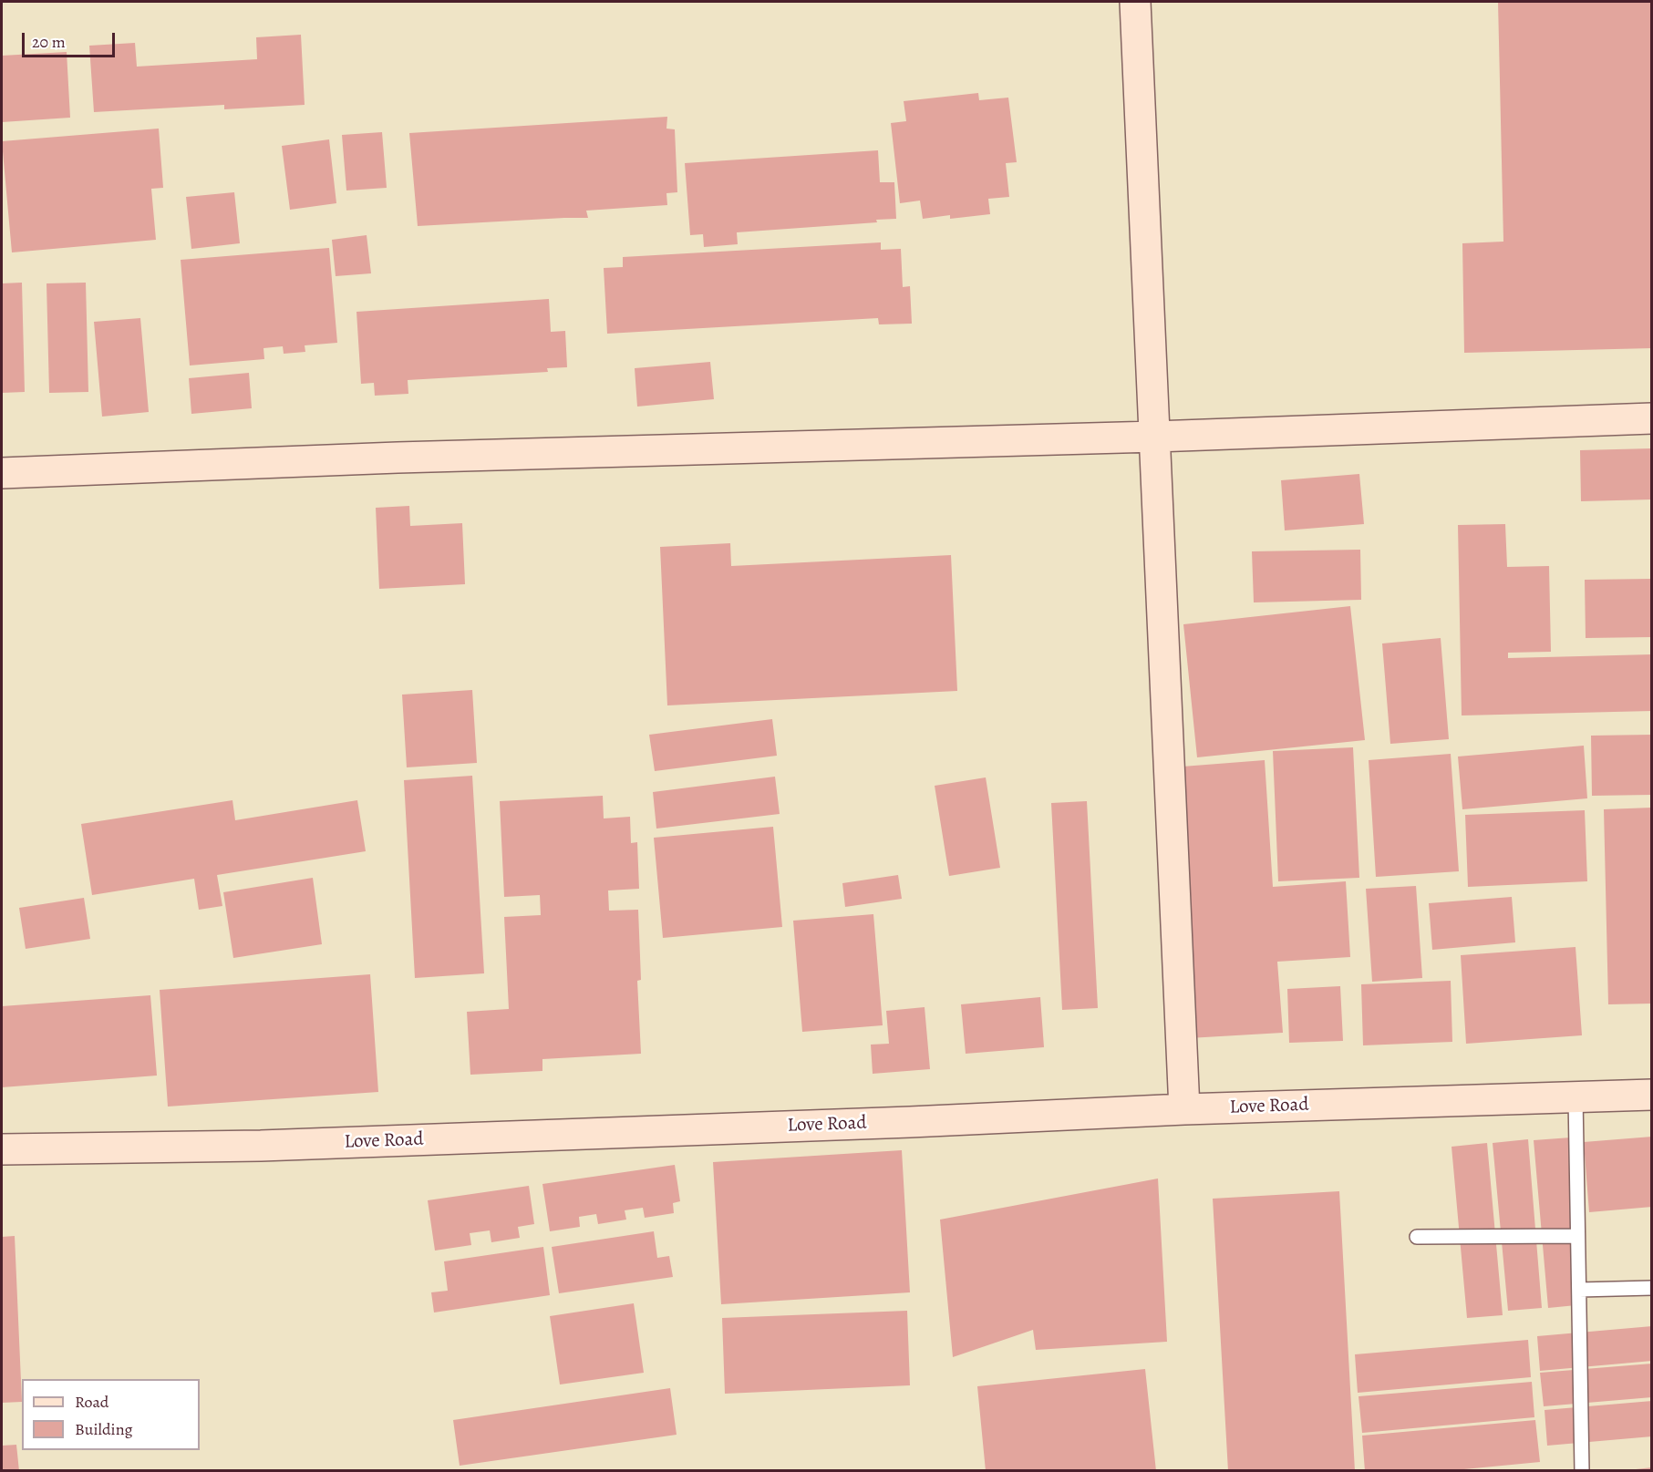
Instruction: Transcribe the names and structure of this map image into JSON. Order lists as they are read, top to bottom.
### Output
{
  "streets": {
    "street": ["Love Road"]
  },
  "legend": ["Road", "Building"],
  "scale_bar": "20 m"
}
